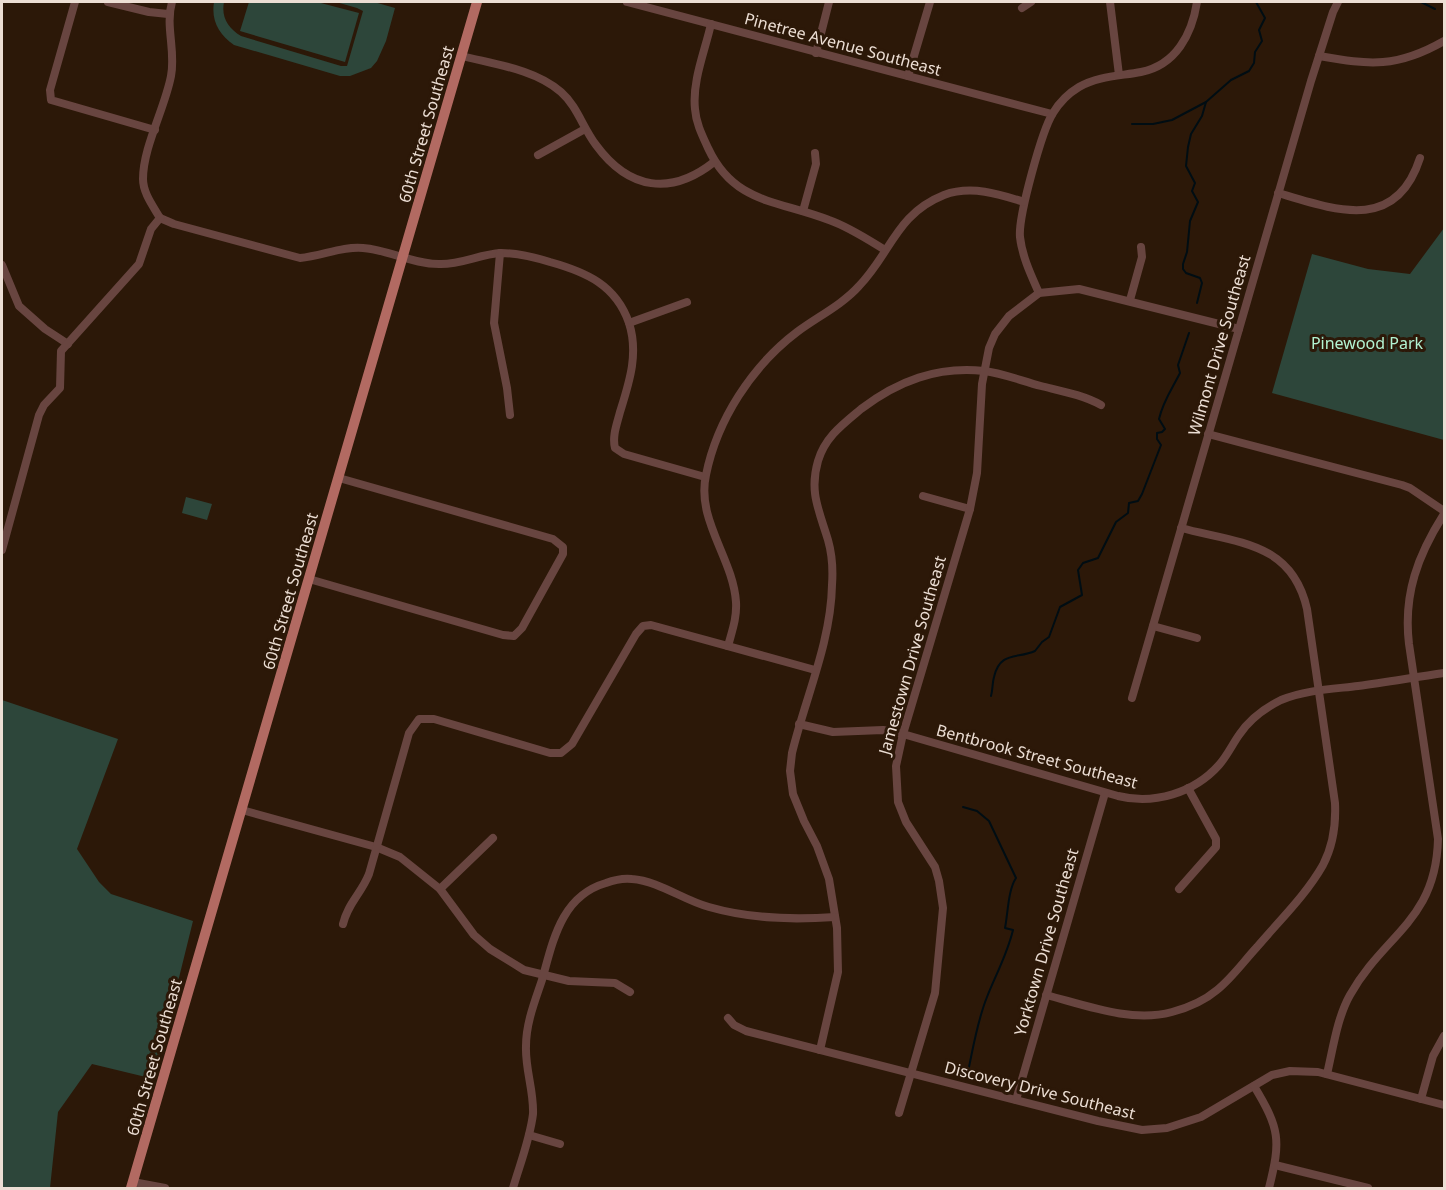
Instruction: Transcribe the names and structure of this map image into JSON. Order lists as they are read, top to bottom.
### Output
{
  "streets": {
    "main road": ["60th Street Southeast"],
    "street": [
      "Pinetree Avenue Southeast",
      "Wilmont Drive Southeast",
      "Jamestown Drive Southeast",
      "Bentbrook Street Southeast",
      "Yorktown Drive Southeast",
      "Discovery Drive Southeast"
    ]
  },
  "crossings": [
    ["Jamestown Drive Southeast", "Bentbrook Street Southeast"],
    ["Jamestown Drive Southeast", "Discovery Drive Southeast"],
    ["Bentbrook Street Southeast", "Yorktown Drive Southeast"],
    ["Yorktown Drive Southeast", "Discovery Drive Southeast"]
  ],
  "parks": ["Pinewood Park"]
}
